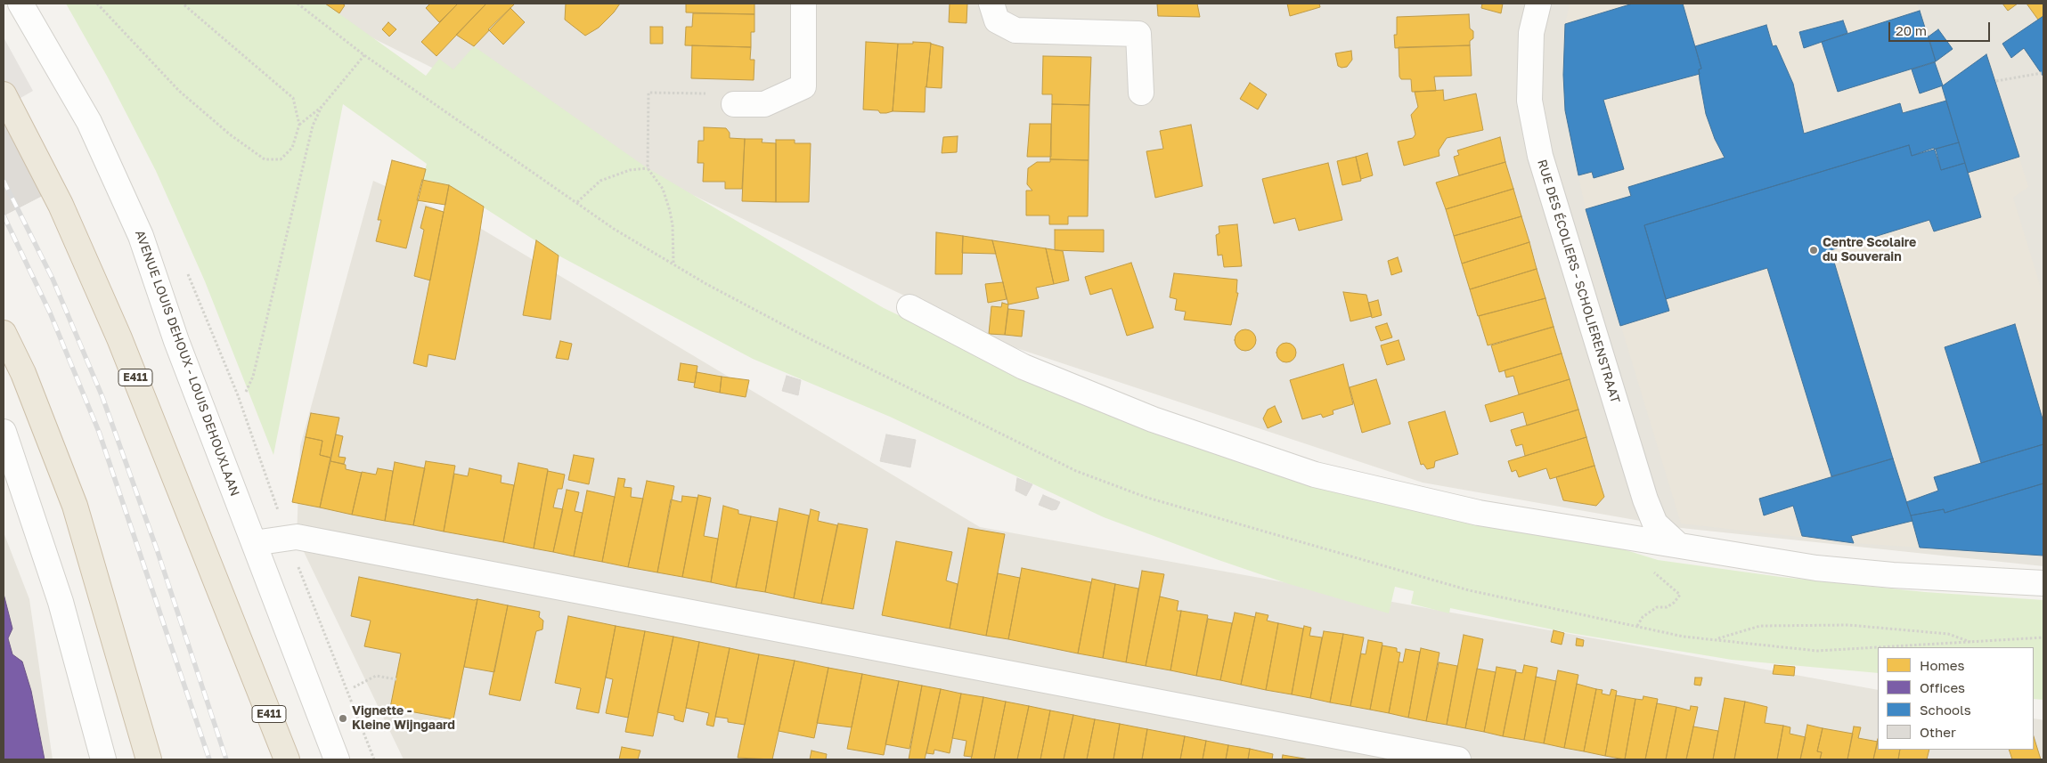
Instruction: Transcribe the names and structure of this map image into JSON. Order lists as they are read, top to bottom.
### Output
{
  "streets": {
    "highway": ["E411"],
    "street": ["RUE DES ÉCOLIERS - SCHOLIERENSTRAAT", "AVENUE LOUIS DEHOUX - LOUIS DEHOUXLAAN"]
  },
  "places": ["Centre Scolaire du Souverain", "Vignette - Kleine Wijngaard"],
  "legend": [
    "Homes",
    "Offices",
    "Schools",
    "Other"
  ],
  "scale_bar": "20 m"
}
